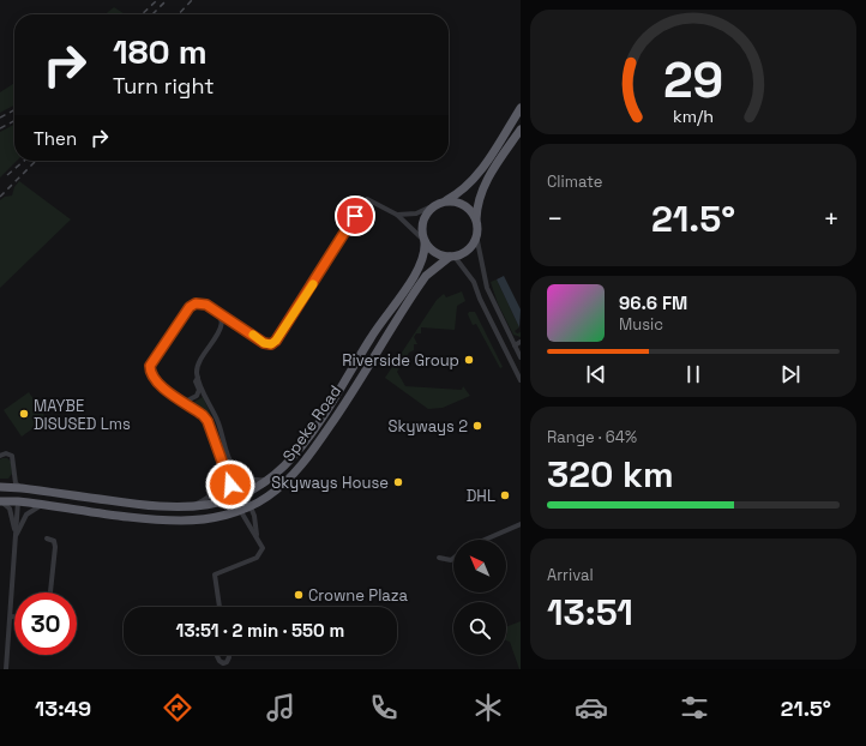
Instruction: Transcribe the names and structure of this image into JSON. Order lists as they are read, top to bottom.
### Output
{
  "streets": {
    "highway": ["Speke Road"]
  },
  "places": [
    "Riverside Group",
    "MAYBE DISUSED Lms",
    "Skyways 2",
    "Skyways House",
    "DHL",
    "Crowne Plaza"
  ],
  "north": "top left",
  "page": {
    "turn": ["180 m", "Turn right"],
    "then": "Then",
    "tile": [
      "Climate",
      ["Range · 64%", "320 km"],
      ["Arrival", "13:51"]
    ],
    "heat": ["−", "21.5°", "+"],
    "song": ["96.6 FM", "Music"],
    "limit": "30",
    "trip": "13:51 · 2 min · 550 m",
    "tabs": ["13:49", "21.5°"],
    "gauge": ["29", "km/h"]
  }
}
